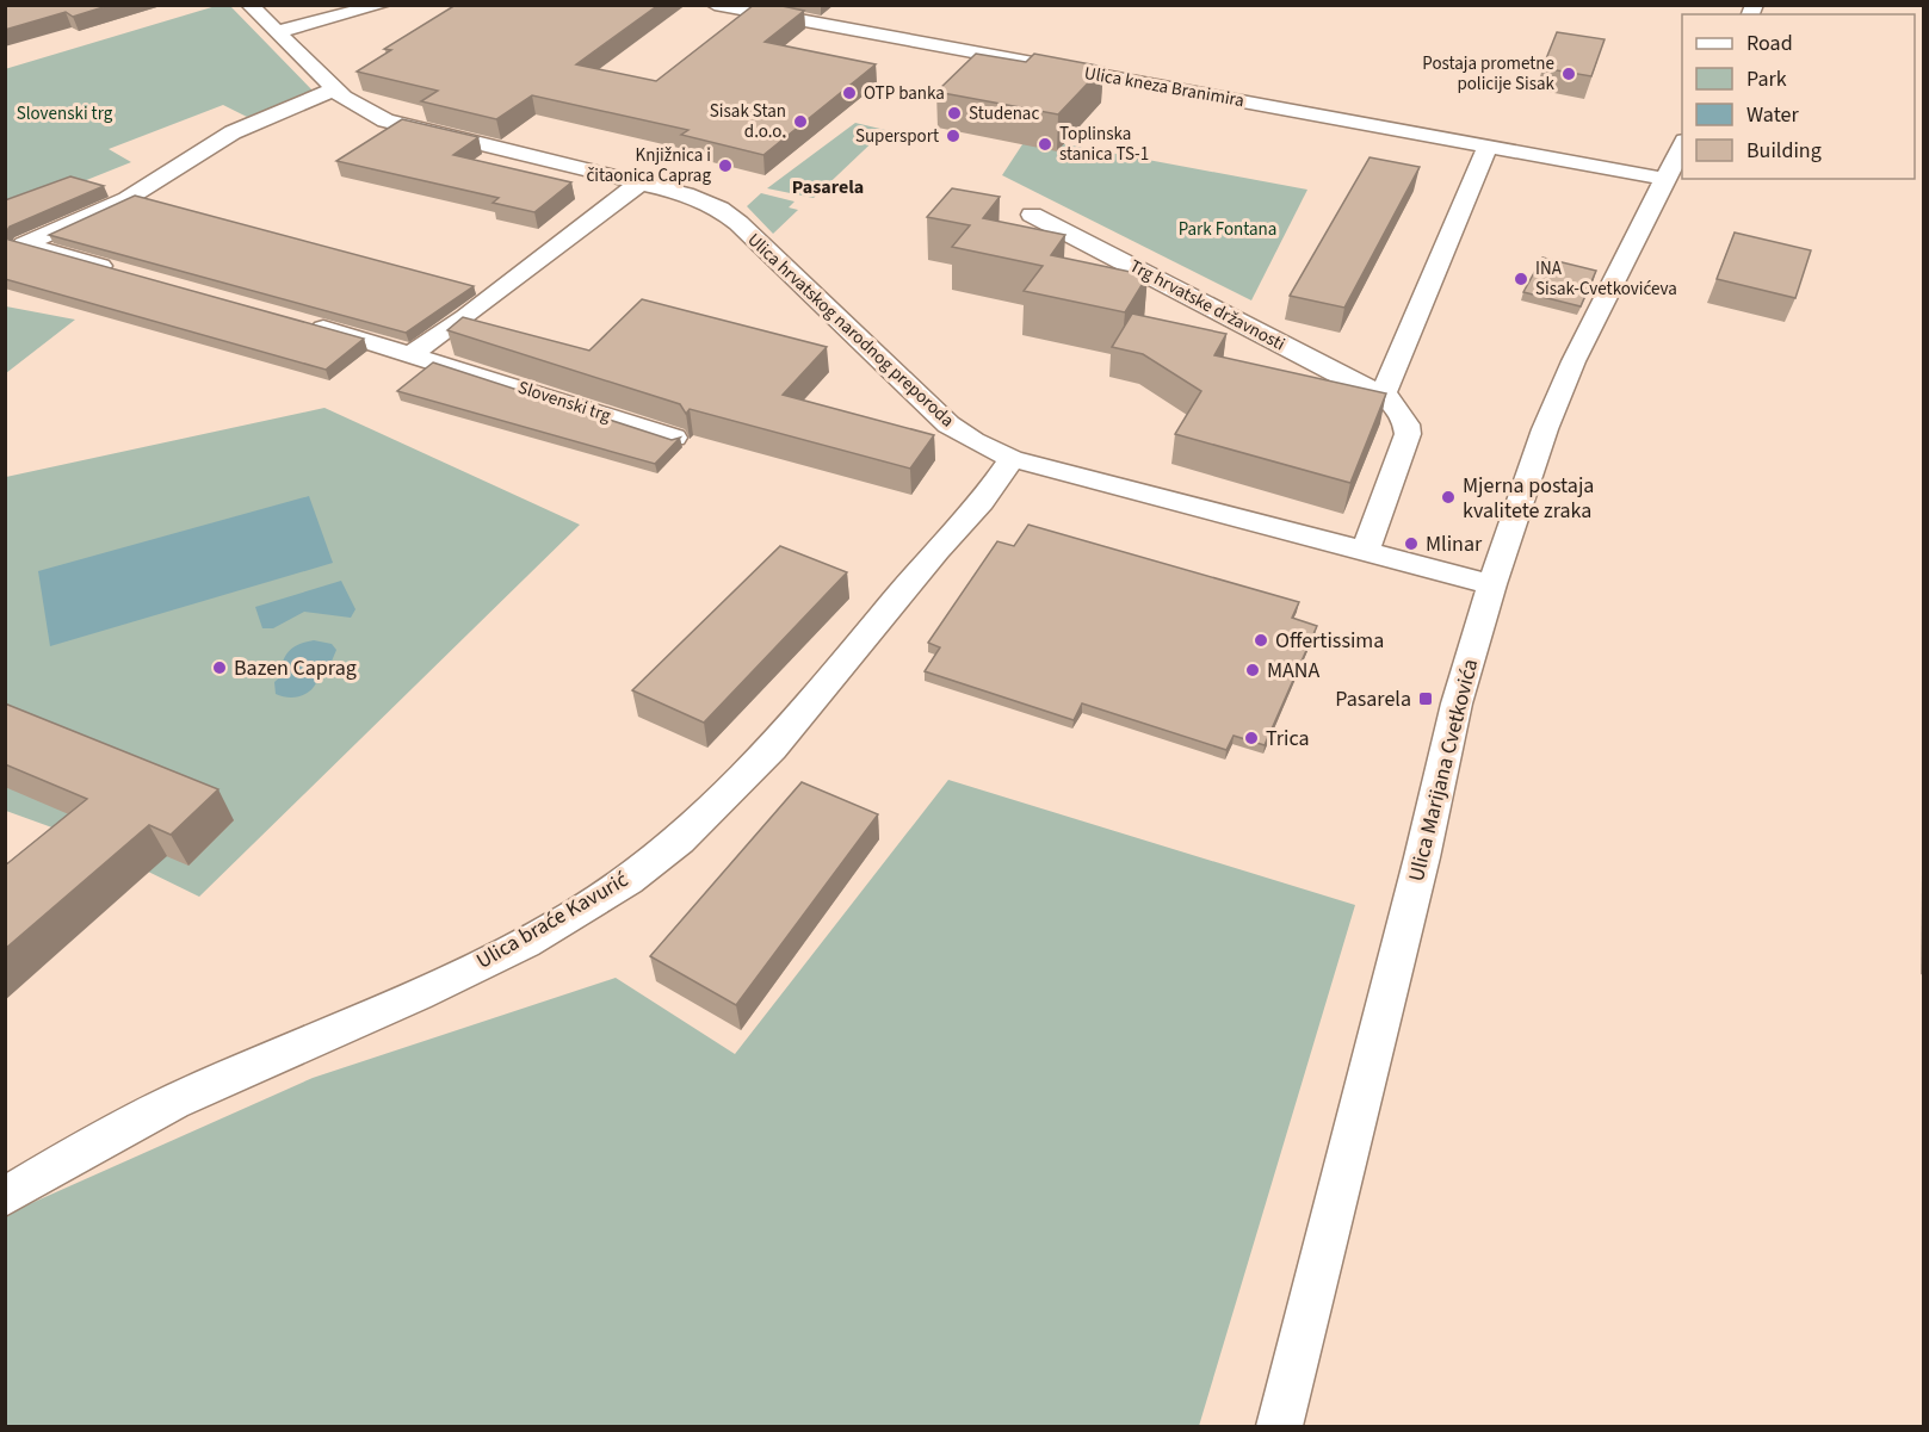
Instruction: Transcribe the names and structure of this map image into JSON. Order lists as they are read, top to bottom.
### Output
{
  "streets": {
    "street": [
      "Ulica kneza Branimira",
      "Trg hrvatske državnosti",
      "Ulica hrvatskog narodnog preporoda",
      "Slovenski trg",
      "Ulica Marijana Cvetkovića",
      "Ulica braće Kavurić"
    ]
  },
  "crossings": [
    ["Ulica kneza Branimira", "Ulica Marijana Cvetkovića"],
    ["Ulica hrvatskog narodnog preporoda", "Ulica Marijana Cvetkovića"],
    ["Ulica hrvatskog narodnog preporoda", "Ulica braće Kavurić"]
  ],
  "districts": ["Pasarela"],
  "parks": ["Slovenski trg", "Park Fontana"],
  "places": {
    "other": [
      "Postaja prometne policije Sisak",
      "OTP banka",
      "Studenac",
      "Sisak Stan d.o.o.",
      "Supersport",
      "Toplinska stanica TS-1",
      "Knjižnica i čitaonica Caprag",
      "INA Sisak-Cvetkovićeva",
      "Mjerna postaja kvalitete zraka",
      "Mlinar",
      "Offertissima",
      "Bazen Caprag",
      "MANA",
      "Trica"
    ],
    "transit": ["Pasarela"]
  },
  "legend": [
    "Road",
    "Park",
    "Water",
    "Building"
  ]
}
